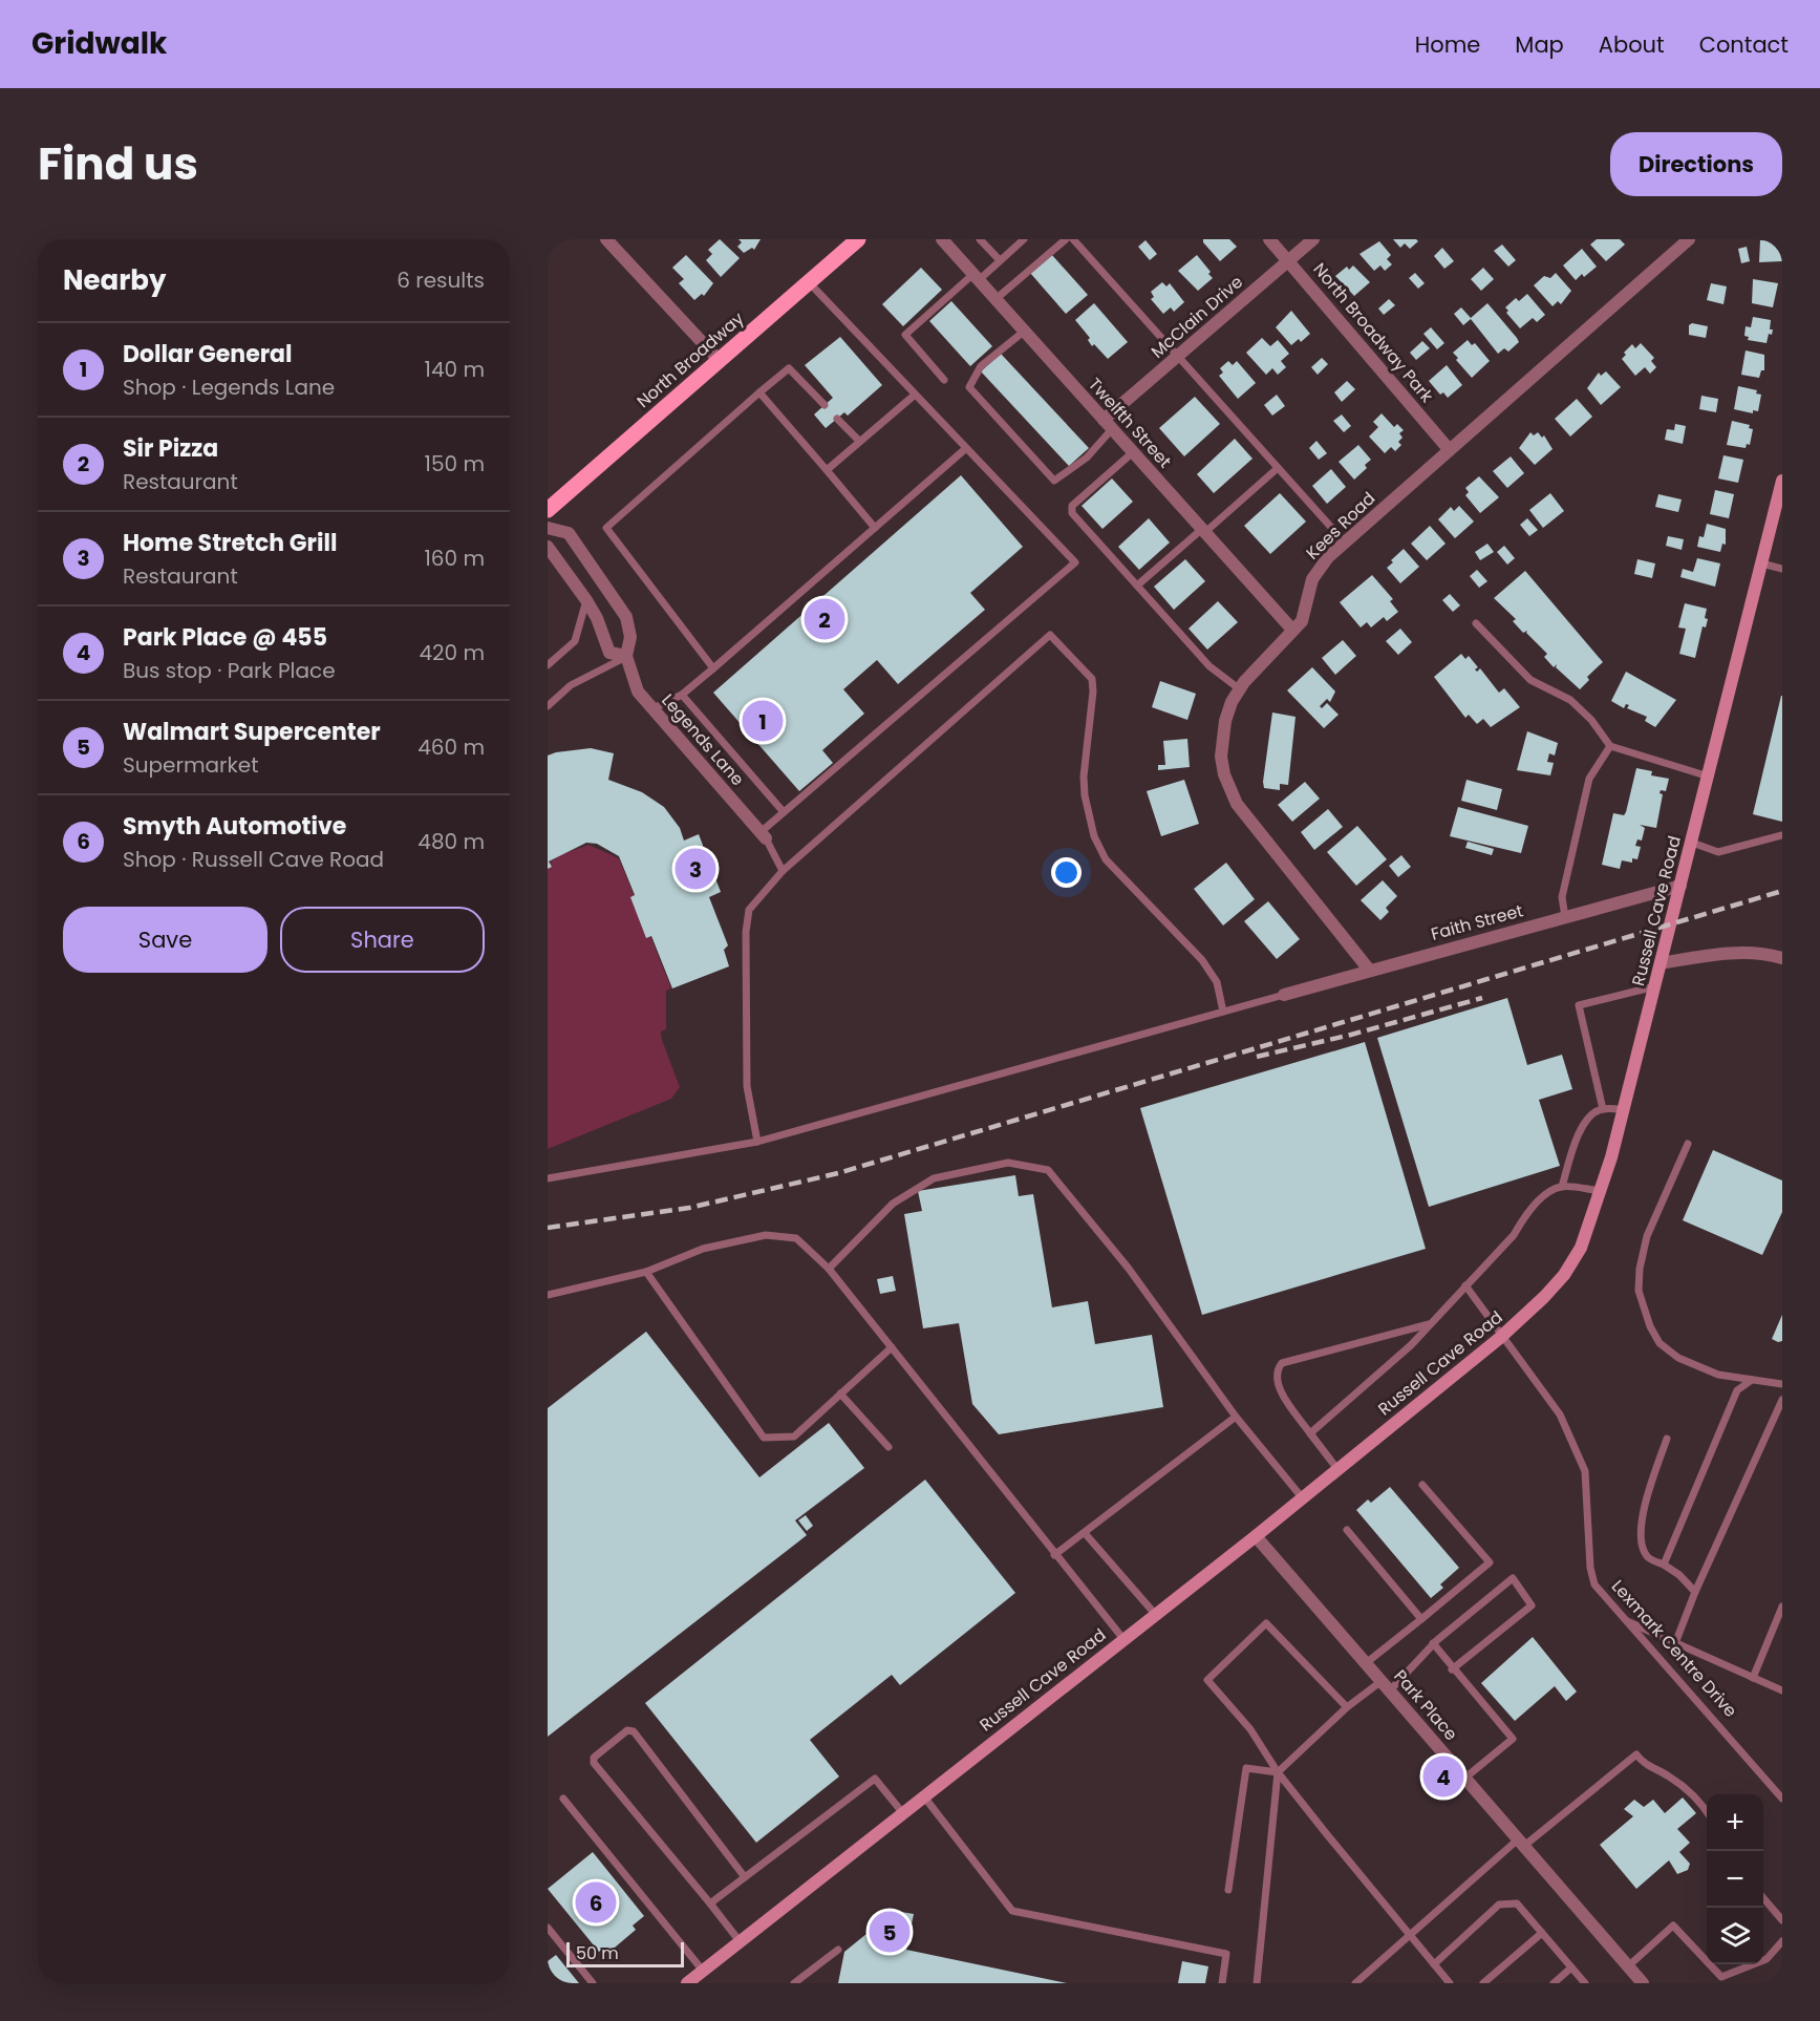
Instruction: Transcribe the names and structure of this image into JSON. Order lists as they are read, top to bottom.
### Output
{
  "streets": {
    "main road": ["North Broadway"],
    "street": [
      "McClain Drive",
      "North Broadway Park",
      "Twelfth Street",
      "Kees Road",
      "Legends Lane",
      "Russell Cave Road",
      "Faith Street",
      "Park Place"
    ],
    "lane": ["Lexmark Centre Drive"]
  },
  "crossings": [
    ["McClain Drive", "North Broadway Park"],
    ["McClain Drive", "Twelfth Street"],
    ["North Broadway Park", "Kees Road"],
    ["Twelfth Street", "Kees Road"],
    ["Kees Road", "Faith Street"],
    ["Russell Cave Road", "Faith Street"],
    ["Russell Cave Road", "Lexmark Centre Drive"],
    ["Russell Cave Road", "Park Place"]
  ],
  "scale_bar": "50 m",
  "page": {
    "header": "Gridwalk",
    "nav": [
      "Home",
      "Map",
      "About",
      "Contact"
    ],
    "title": "Find us",
    "buttons": [
      "Directions",
      ["Save", "Share"]
    ],
    "heading": ["Nearby", "6 results"],
    "list": [
      {
        "mark": "1",
        "name": "Dollar General",
        "note": "Shop · Legends Lane",
        "value": "140 m"
      },
      {
        "mark": "2",
        "name": "Sir Pizza",
        "note": "Restaurant",
        "value": "150 m"
      },
      {
        "mark": "3",
        "name": "Home Stretch Grill",
        "note": "Restaurant",
        "value": "160 m"
      },
      {
        "mark": "4",
        "name": "Park Place @ 455",
        "note": "Bus stop · Park Place",
        "value": "420 m"
      },
      {
        "mark": "5",
        "name": "Walmart Supercenter",
        "note": "Supermarket",
        "value": "460 m"
      },
      {
        "mark": "6",
        "name": "Smyth Automotive",
        "note": "Shop · Russell Cave Road",
        "value": "480 m"
      }
    ],
    "pins": [
      "2",
      "1",
      "3",
      "4",
      "6",
      "5"
    ],
    "map_buttons": ["+", "−"],
    "scale": "50 m"
  }
}
